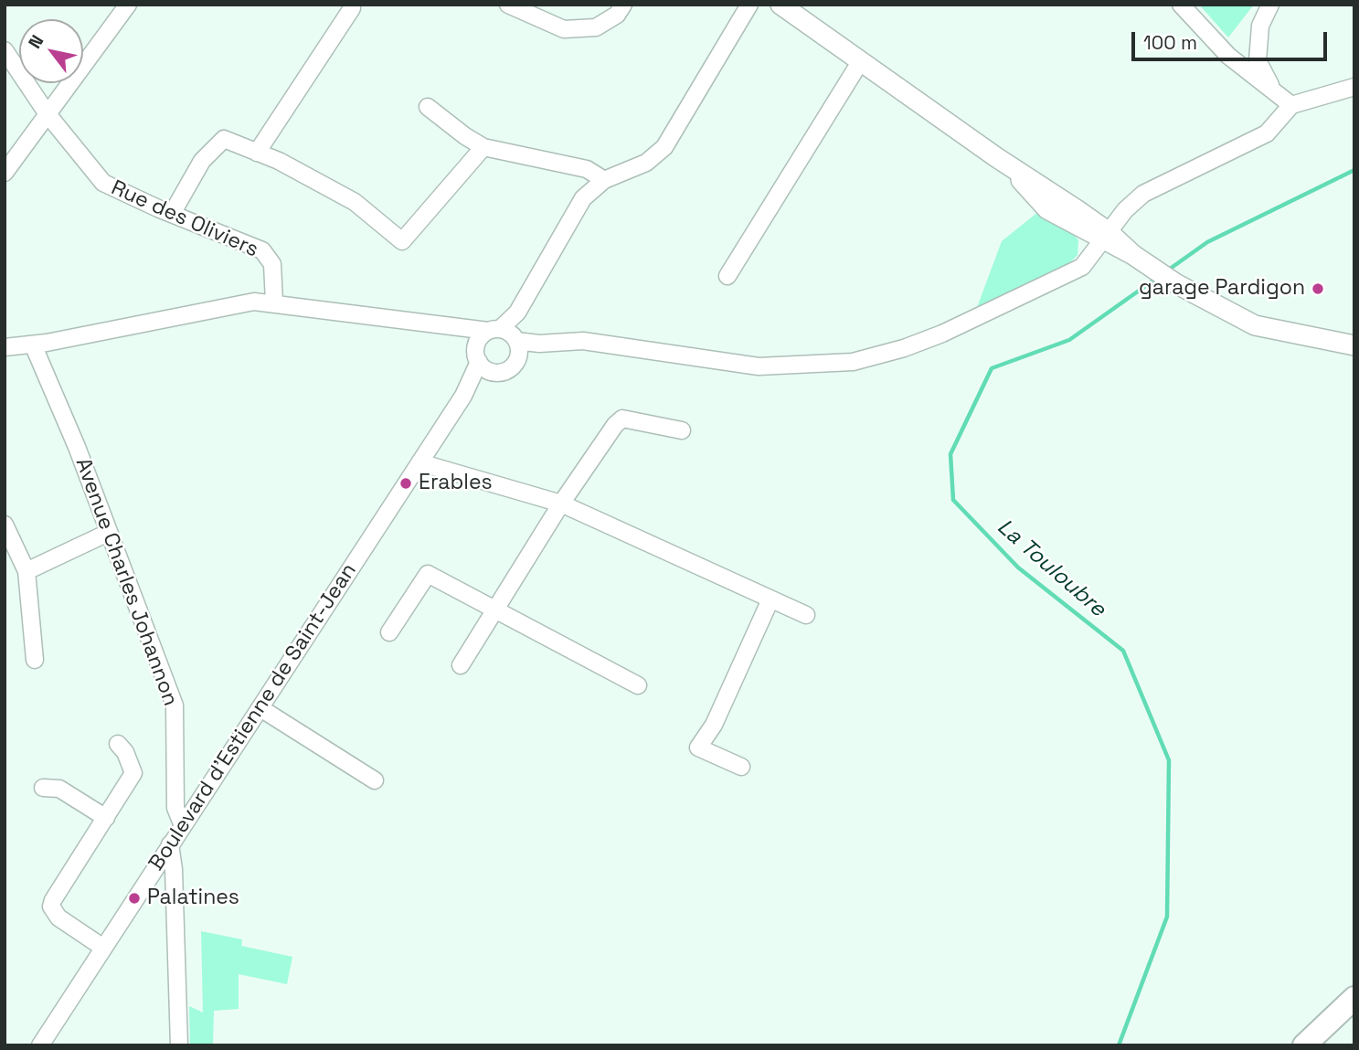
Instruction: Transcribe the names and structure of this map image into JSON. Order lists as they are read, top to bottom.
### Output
{
  "streets": {
    "street": ["Rue des Oliviers", "Avenue Charles Johannon", "Boulevard d'Estienne de Saint-Jean"]
  },
  "crossings": [
    ["Avenue Charles Johannon", "Boulevard d'Estienne de Saint-Jean"]
  ],
  "water": ["La Touloubre"],
  "places": ["garage Pardigon", "Erables", "Palatines"],
  "scale_bar": "100 m",
  "north": "top left"
}
